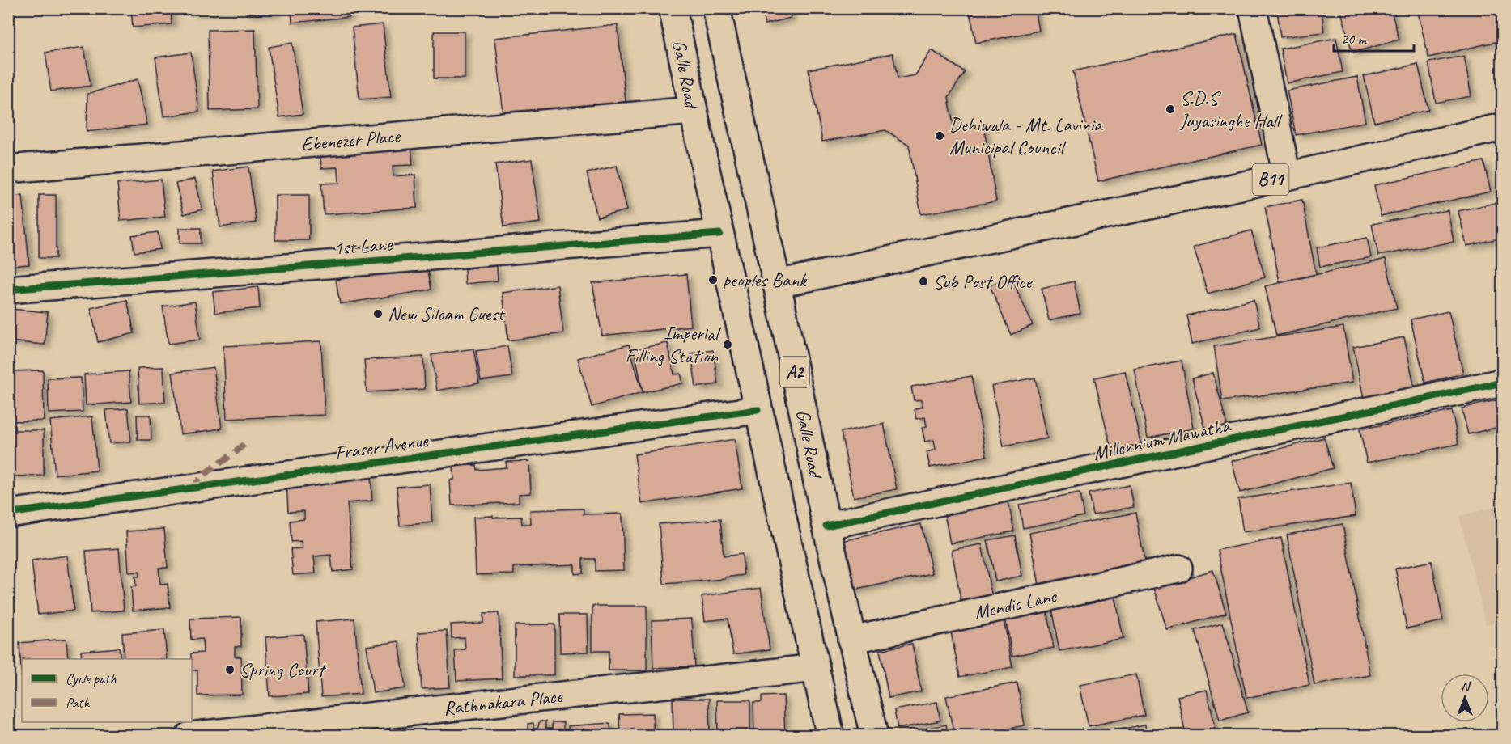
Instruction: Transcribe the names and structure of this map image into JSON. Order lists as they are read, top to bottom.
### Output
{
  "streets": {
    "main road": [
      "Galle Road",
      "Ebenezer Place",
      "B11",
      "1st Lane",
      "A2",
      "Millennium Mawatha",
      "Fraser Avenue",
      "Mendis Lane",
      "Rathnakara Place"
    ]
  },
  "crossings": [
    ["Galle Road", "Ebenezer Place"],
    ["Galle Road", "B11"],
    ["Galle Road", "1st Lane"],
    ["Galle Road", "Millennium Mawatha"],
    ["Galle Road", "Fraser Avenue"],
    ["Galle Road", "Mendis Lane"],
    ["Galle Road", "Rathnakara Place"]
  ],
  "places": [
    "S.D.S Jayasinghe Hall",
    "Dehiwala - Mt. Lavinia Municipal Council",
    "peoples Bank",
    "Sub Post Office",
    "New Siloam Guest",
    "Imperial Filling Station",
    "Spring Court"
  ],
  "legend": ["Cycle path", "Path"],
  "scale_bar": "20 m",
  "north": "top"
}
